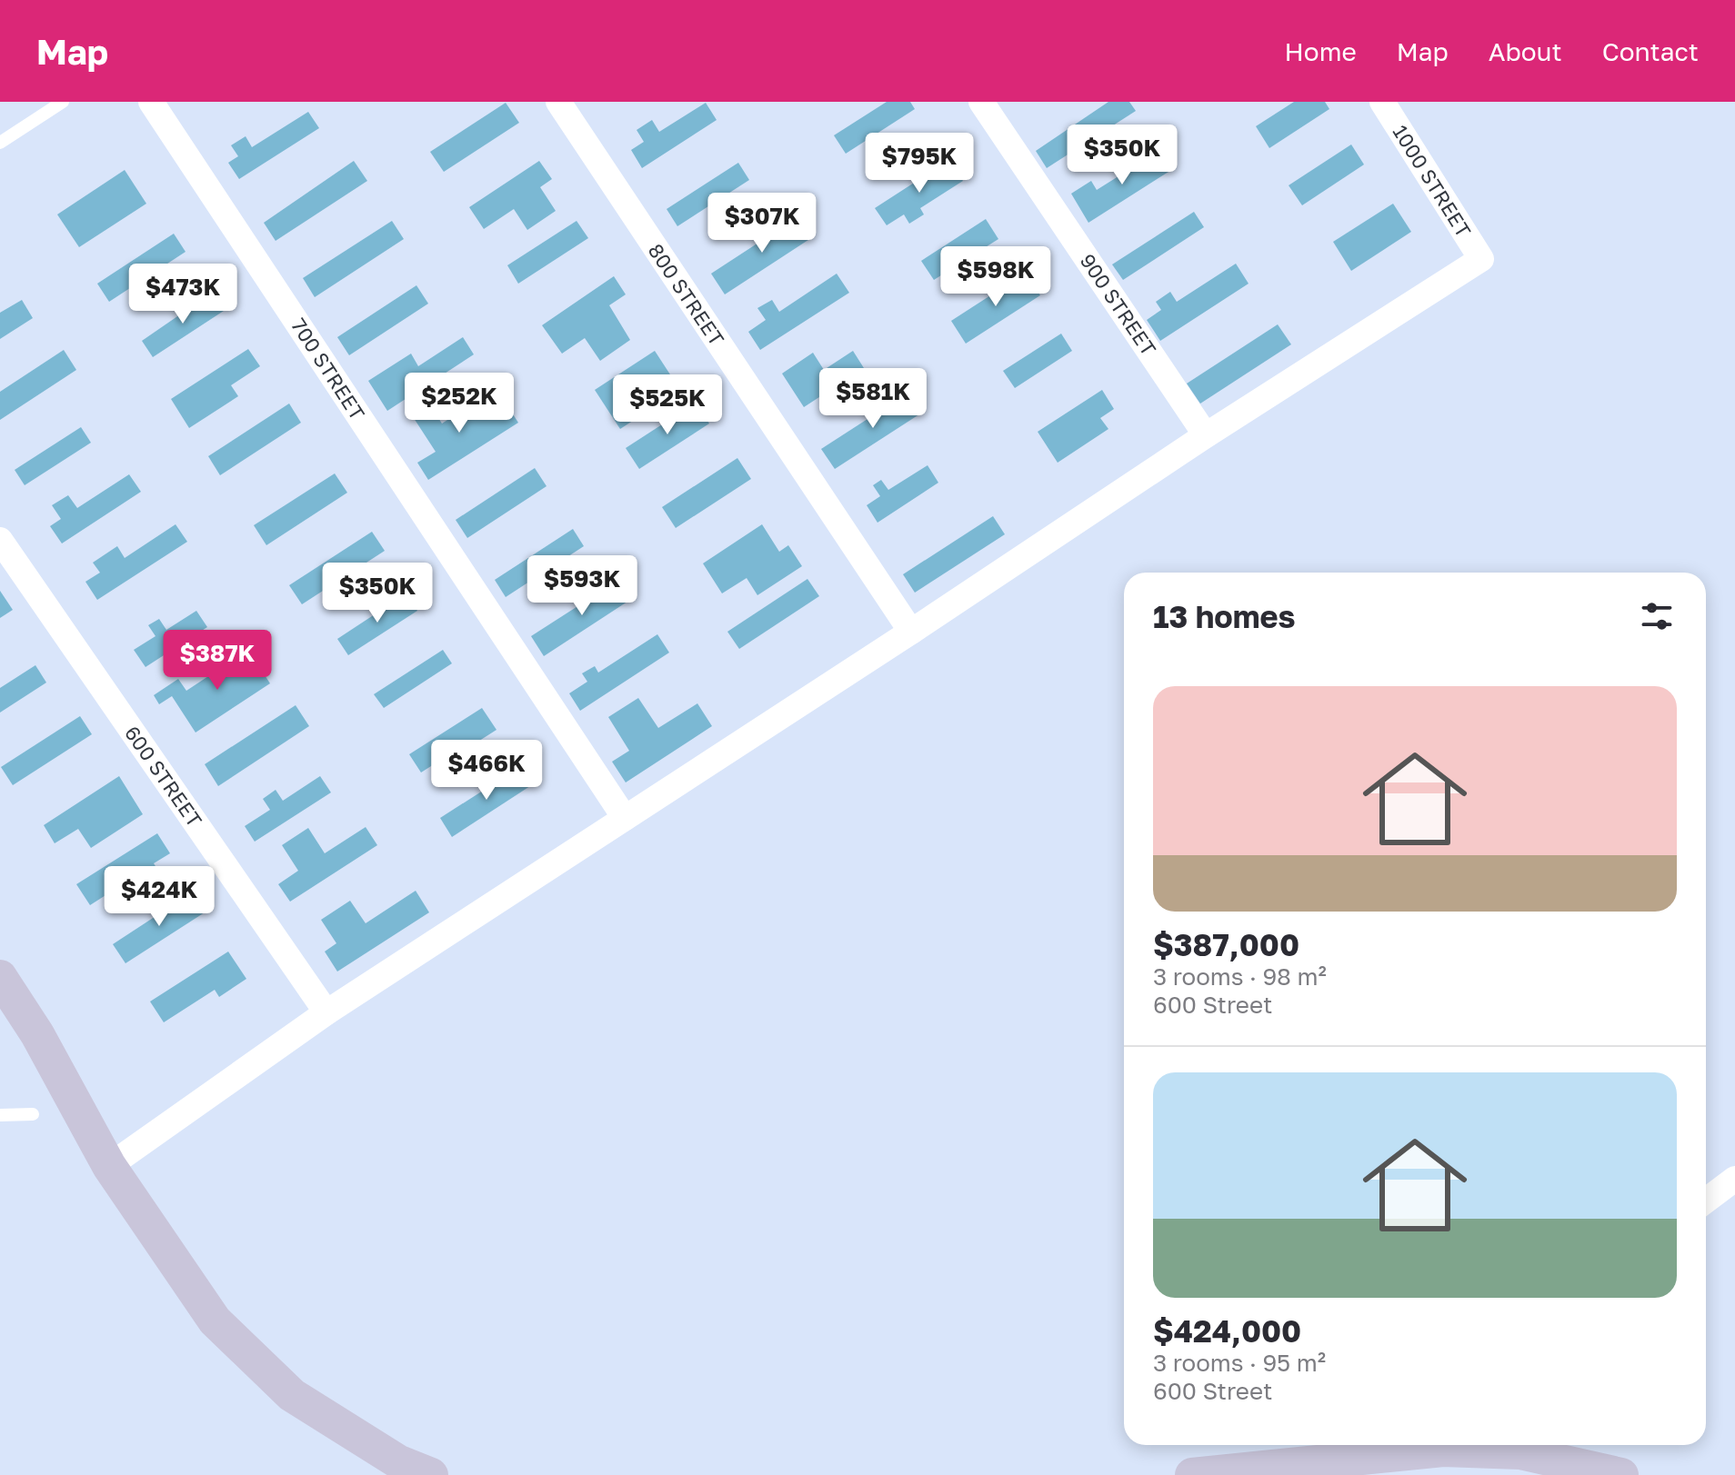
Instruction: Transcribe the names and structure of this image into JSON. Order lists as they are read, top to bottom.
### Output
{
  "streets": {
    "street": [
      "1000 STREET",
      "800 STREET",
      "900 STREET",
      "700 STREET",
      "600 STREET"
    ]
  },
  "crossings": [
    ["1000 STREET", "900 STREET"]
  ],
  "page": {
    "header": "Map",
    "nav": [
      "Home",
      "Map",
      "About",
      "Contact"
    ],
    "price": [
      "$350K",
      "$795K",
      "$307K",
      "$598K",
      "$473K",
      "$581K",
      "$252K",
      "$525K",
      "$593K",
      "$350K",
      "$387K",
      "$466K",
      "$424K"
    ],
    "heading": "13 homes",
    "list": [
      {
        "name": "$387,000",
        "note": "3 rooms · 98 m² · 600 Street"
      },
      {
        "name": "$424,000",
        "note": "3 rooms · 95 m² · 600 Street"
      }
    ]
  }
}
